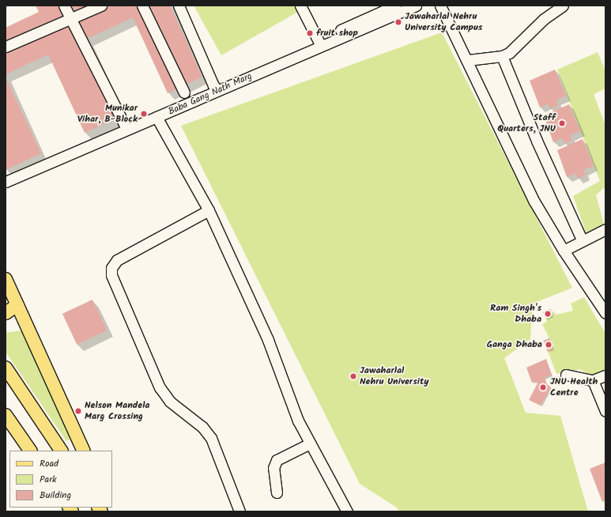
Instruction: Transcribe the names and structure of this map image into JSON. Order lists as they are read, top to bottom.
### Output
{
  "streets": {
    "street": ["Baba Gang Nath Marg"]
  },
  "places": [
    "Jawaharlal Nehru University Campus",
    "fruit shop",
    "Munikar Vihar, B-Block",
    "Staff Quarters, JNU",
    "Ram Singh's Dhaba",
    "Ganga Dhaba",
    "Jawaharlal Nehru University",
    "JNU Health Centre",
    "Nelson Mandela Marg Crossing"
  ],
  "legend": ["Road", "Park", "Building"]
}
